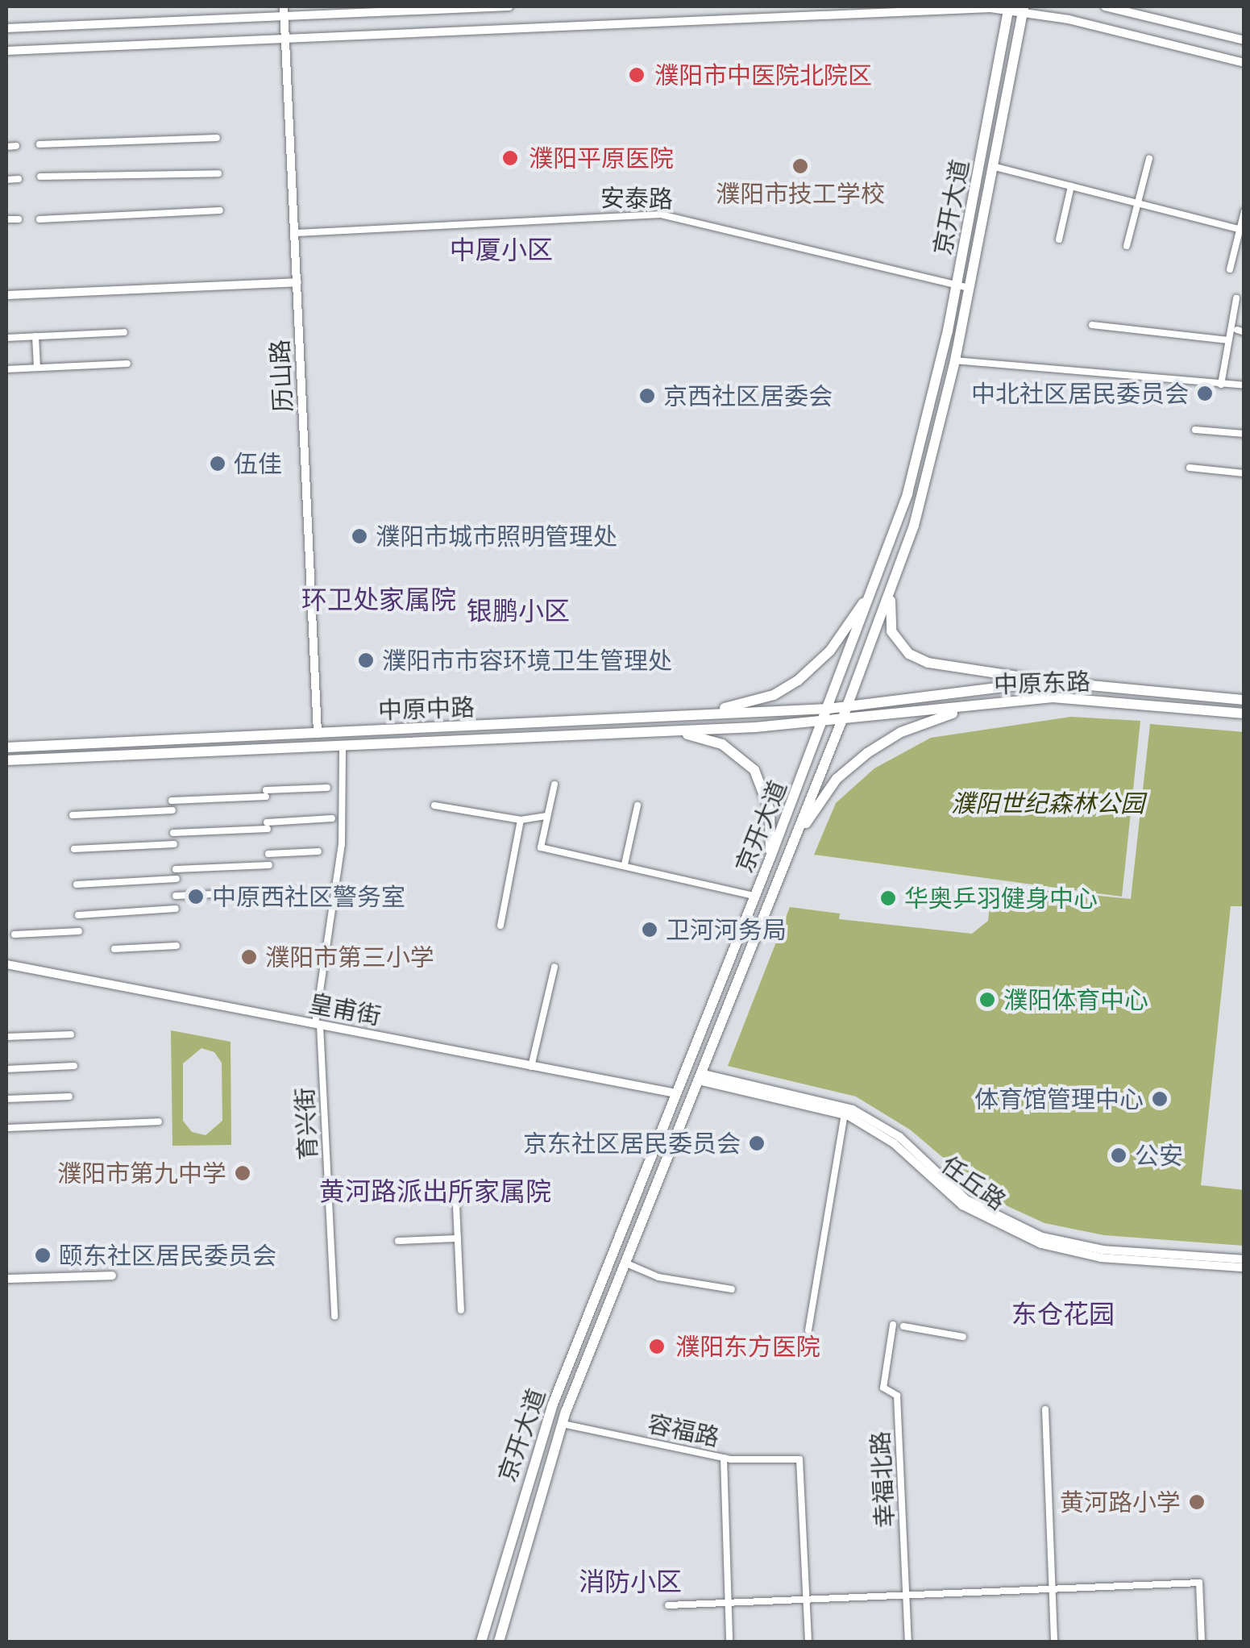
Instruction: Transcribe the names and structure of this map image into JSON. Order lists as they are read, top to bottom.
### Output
{
  "streets": {
    "main road": ["京开大道", "中原东路", "中原中路"],
    "street": [
      "安泰路",
      "历山路",
      "皇甫街",
      "育兴街",
      "任丘路",
      "容福路",
      "幸福北路"
    ]
  },
  "crossings": [
    ["安泰路", "京开大道"],
    ["安泰路", "历山路"],
    ["京开大道", "中原东路"],
    ["京开大道", "中原中路"],
    ["京开大道", "皇甫街"],
    ["京开大道", "任丘路"],
    ["京开大道", "容福路"],
    ["历山路", "中原中路"],
    ["中原东路", "中原中路"],
    ["中原中路", "育兴街"],
    ["皇甫街", "育兴街"]
  ],
  "districts": [
    "中厦小区",
    "环卫处家属院",
    "银鹏小区",
    "黄河路派出所家属院",
    "东仓花园",
    "消防小区"
  ],
  "parks": ["濮阳世纪森林公园"],
  "places": [
    "濮阳市中医院北院区",
    "濮阳平原医院",
    "濮阳市技工学校",
    "中北社区居民委员会",
    "京西社区居委会",
    "伍佳",
    "濮阳市城市照明管理处",
    "濮阳市市容环境卫生管理处",
    "中原西社区警务室",
    "华奥乒羽健身中心",
    "卫河河务局",
    "濮阳市第三小学",
    "濮阳体育中心",
    "体育馆管理中心",
    "京东社区居民委员会",
    "公安",
    "濮阳市第九中学",
    "颐东社区居民委员会",
    "濮阳东方医院",
    "黄河路小学"
  ]
}
